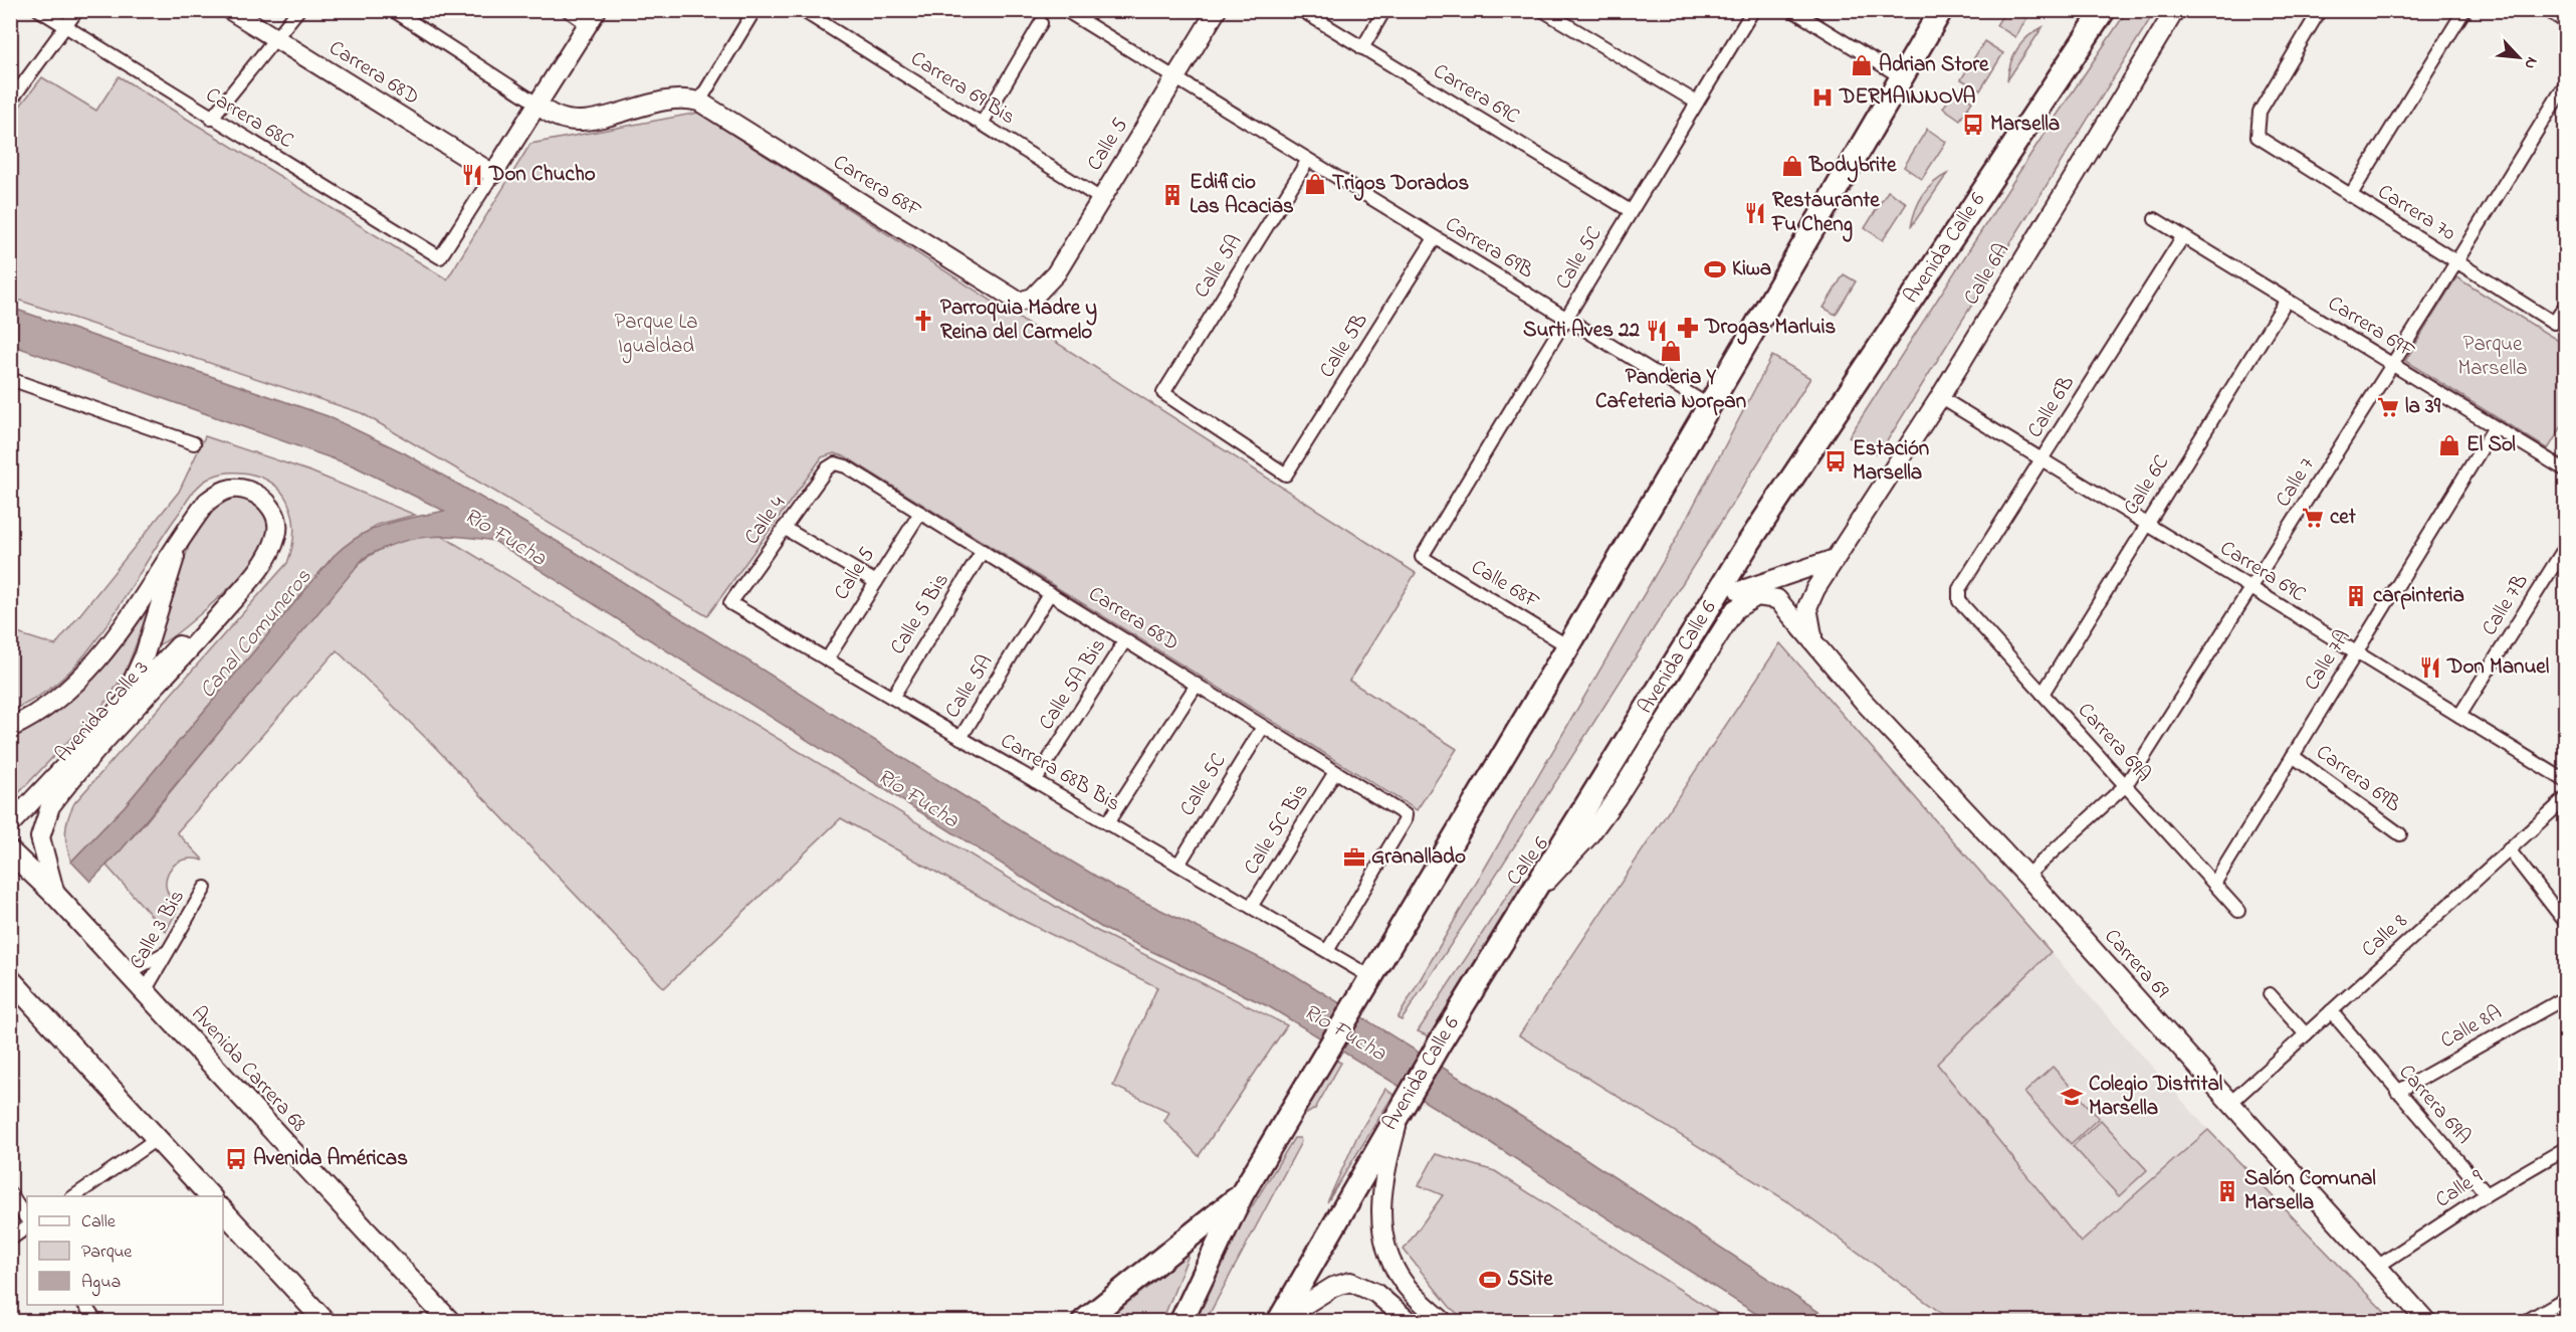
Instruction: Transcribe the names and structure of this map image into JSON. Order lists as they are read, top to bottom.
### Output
{
  "streets": {
    "highway": ["Avenida Calle 6"],
    "main road": ["Avenida Carrera 68"],
    "street": [
      "Carrera 68D",
      "Carrera 69 Bis",
      "Carrera 69C",
      "Carrera 68C",
      "Calle 5",
      "Carrera 68F",
      "Carrera 70",
      "Carrera 69B",
      "Calle 5C",
      "Calle 5A",
      "Calle 6A",
      "Carrera 69F",
      "Calle 5B",
      "Calle 6B",
      "Calle 7",
      "Calle 6C",
      "Calle 4",
      "Calle 68F",
      "Calle 7B",
      "Calle 5 Bis",
      "Calle 7A",
      "Calle 5A Bis",
      "Avenida Calle 3",
      "Carrera 69A",
      "Carrera 68B Bis",
      "Calle 5C Bis",
      "Calle 6",
      "Calle 3 Bis",
      "Calle 8",
      "Carrera 69",
      "Calle 8A",
      "Calle 9"
    ]
  },
  "crossings": [
    ["Carrera 68D", "Carrera 68C"],
    ["Carrera 68D", "Calle 5"],
    ["Carrera 68D", "Calle 5C"],
    ["Carrera 68D", "Calle 5A"],
    ["Carrera 68D", "Calle 4"],
    ["Carrera 68D", "Calle 5 Bis"],
    ["Carrera 68D", "Calle 5A Bis"],
    ["Carrera 68D", "Carrera 68B Bis"],
    ["Carrera 68D", "Calle 5C Bis"],
    ["Carrera 69 Bis", "Calle 5"],
    ["Carrera 69C", "Calle 5C"],
    ["Carrera 69C", "Calle 6A"],
    ["Carrera 69C", "Calle 6B"],
    ["Carrera 69C", "Calle 7"],
    ["Carrera 69C", "Calle 6C"],
    ["Carrera 69C", "Calle 7B"],
    ["Carrera 69C", "Calle 7A"],
    ["Calle 5", "Carrera 68F"],
    ["Calle 5", "Carrera 69B"],
    ["Calle 5", "Carrera 68B Bis"],
    ["Carrera 70", "Calle 7"],
    ["Carrera 69B", "Calle 5C"],
    ["Carrera 69B", "Calle 5A"],
    ["Carrera 69B", "Calle 5B"],
    ["Carrera 69B", "Calle 7A"],
    ["Avenida Calle 6", "Calle 6"],
    ["Calle 5C", "Calle 68F"],
    ["Calle 5C", "Carrera 68B Bis"],
    ["Calle 5A", "Calle 5B"],
    ["Calle 5A", "Carrera 68B Bis"],
    ["Calle 6A", "Calle 6"],
    ["Calle 6A", "Carrera 69"],
    ["Carrera 69F", "Calle 6B"],
    ["Carrera 69F", "Calle 7"],
    ["Carrera 69F", "Calle 6C"],
    ["Carrera 69F", "Calle 7A"],
    ["Calle 6B", "Carrera 69A"],
    ["Calle 7", "Carrera 69A"],
    ["Calle 7", "Carrera 69"],
    ["Calle 6C", "Carrera 69A"],
    ["Calle 4", "Carrera 68B Bis"],
    ["Calle 5 Bis", "Carrera 68B Bis"],
    ["Calle 7A", "Carrera 69A"],
    ["Calle 5A Bis", "Carrera 68B Bis"],
    ["Avenida Calle 3", "Avenida Carrera 68"],
    ["Carrera 69A", "Calle 8"],
    ["Carrera 69A", "Calle 8A"],
    ["Carrera 69A", "Calle 9"],
    ["Carrera 68B Bis", "Calle 5C Bis"],
    ["Calle 6", "Carrera 69"],
    ["Calle 3 Bis", "Avenida Carrera 68"],
    ["Calle 8", "Carrera 69"],
    ["Carrera 69", "Calle 9"]
  ],
  "water": ["Río Fucha", "Canal Comuneros"],
  "parks": ["Parque La Igualdad", "Parque Marsella"],
  "places": {
    "shop": [
      "Adrian Store",
      "Bodybrite",
      "Trigos Dorados",
      "Panderia Y Cafeteria Norpan",
      "El Sol"
    ],
    "hospital": ["DERMAINNOVA"],
    "bus stop": ["Marsella", "Estación Marsella", "Avenida Américas"],
    "restaurant": [
      "Don Chucho",
      "Restaurante Fu Cheng",
      "Surti Aves 22",
      "Don Manuel"
    ],
    "building": ["Edificio Las Acacias", "carpinteria", "Salón Comunal Marsella"],
    "sports": ["Kiwa", "5Site"],
    "church": ["Parroquia Madre y Reina del Carmelo"],
    "pharmacy": ["Drogas Marluis"],
    "supermarket": ["la 39", "cet"],
    "office": ["Granallado"],
    "school or university": ["Colegio Distrital Marsella"]
  },
  "legend": ["Calle", "Parque", "Agua"],
  "north": "bottom right"
}
